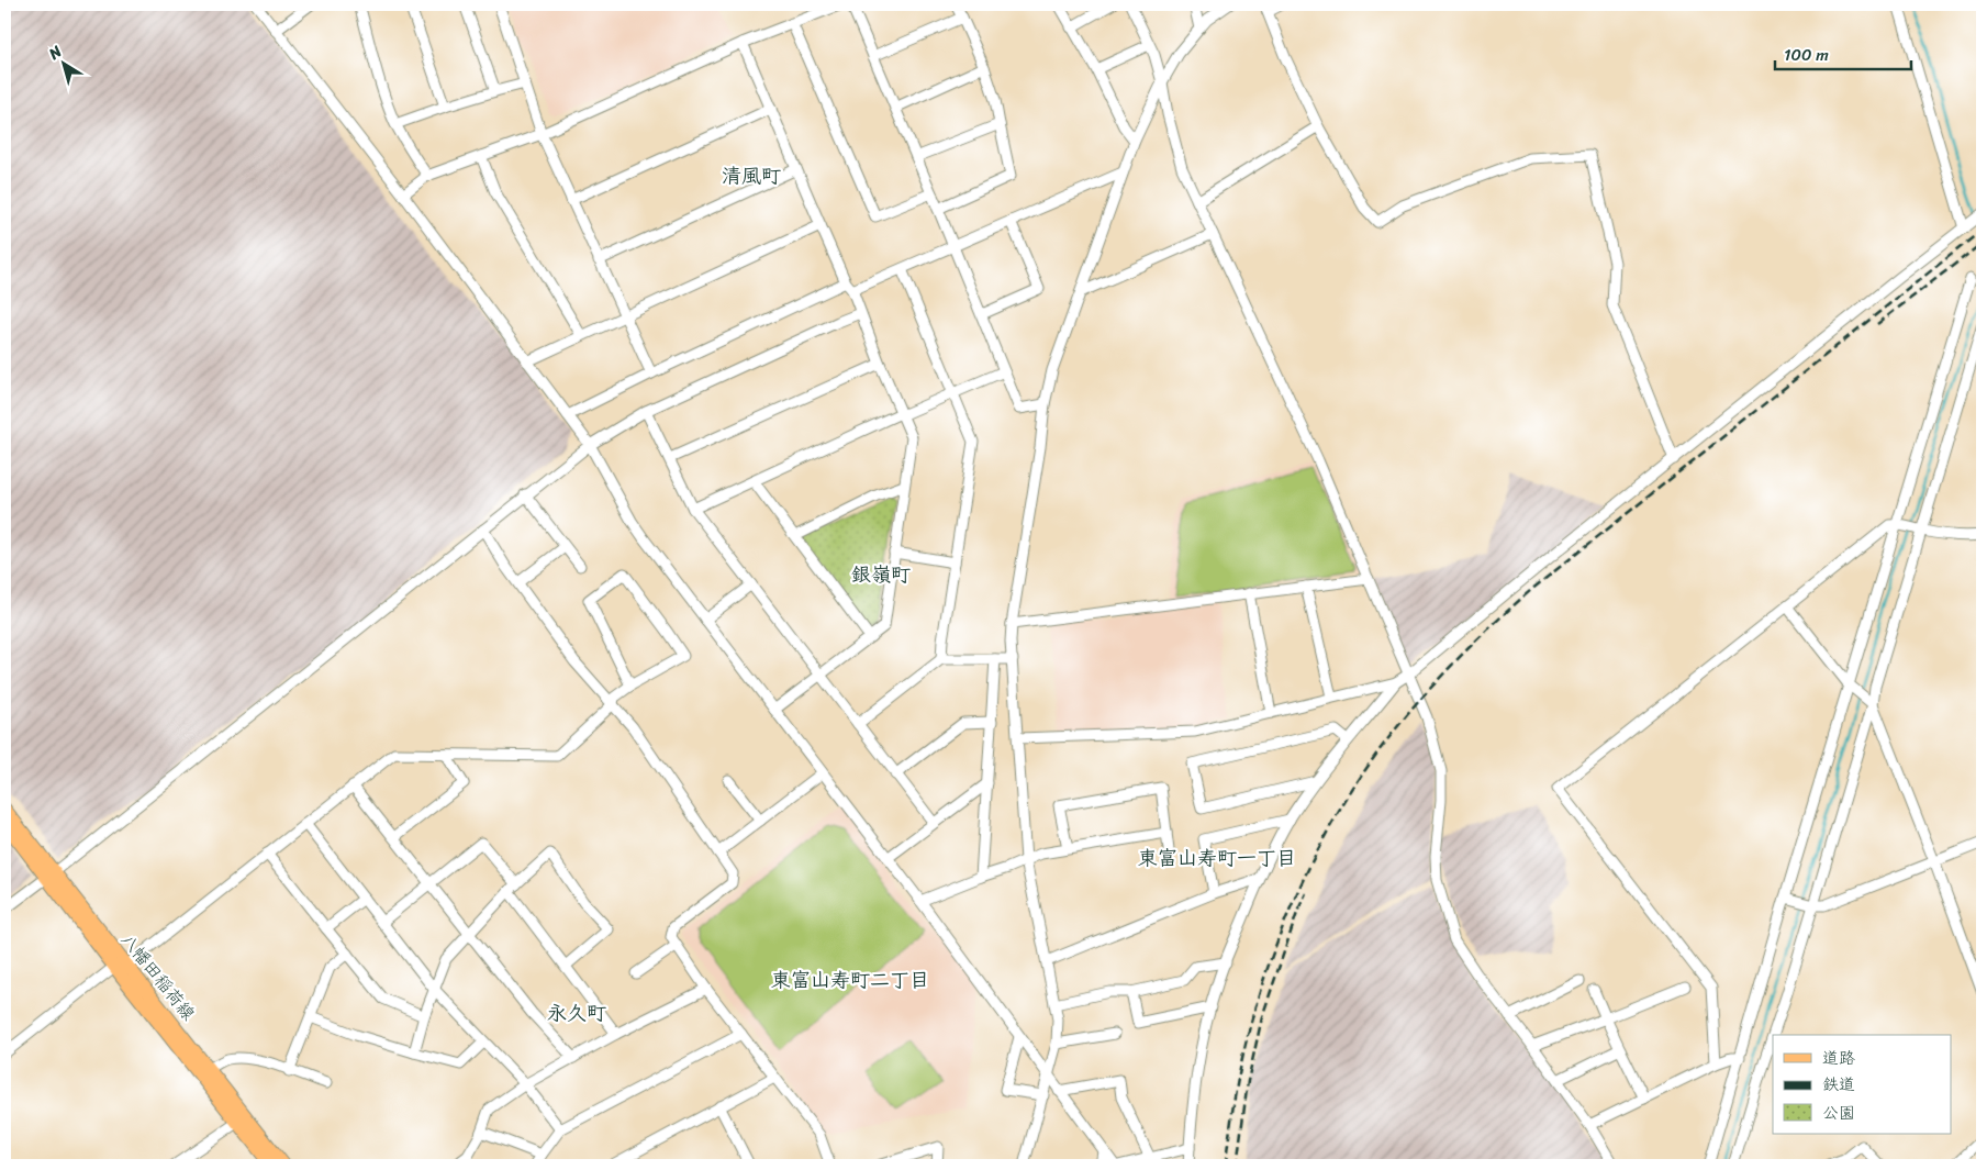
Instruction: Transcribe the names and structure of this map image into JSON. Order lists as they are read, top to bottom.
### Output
{
  "streets": {
    "main road": ["八幡田稲荷線"]
  },
  "districts": [
    "清風町",
    "銀嶺町",
    "東富山寿町一丁目",
    "東富山寿町二丁目",
    "永久町"
  ],
  "legend": ["道路", "鉄道", "公園"],
  "scale_bar": "100 m",
  "north": "top left"
}
